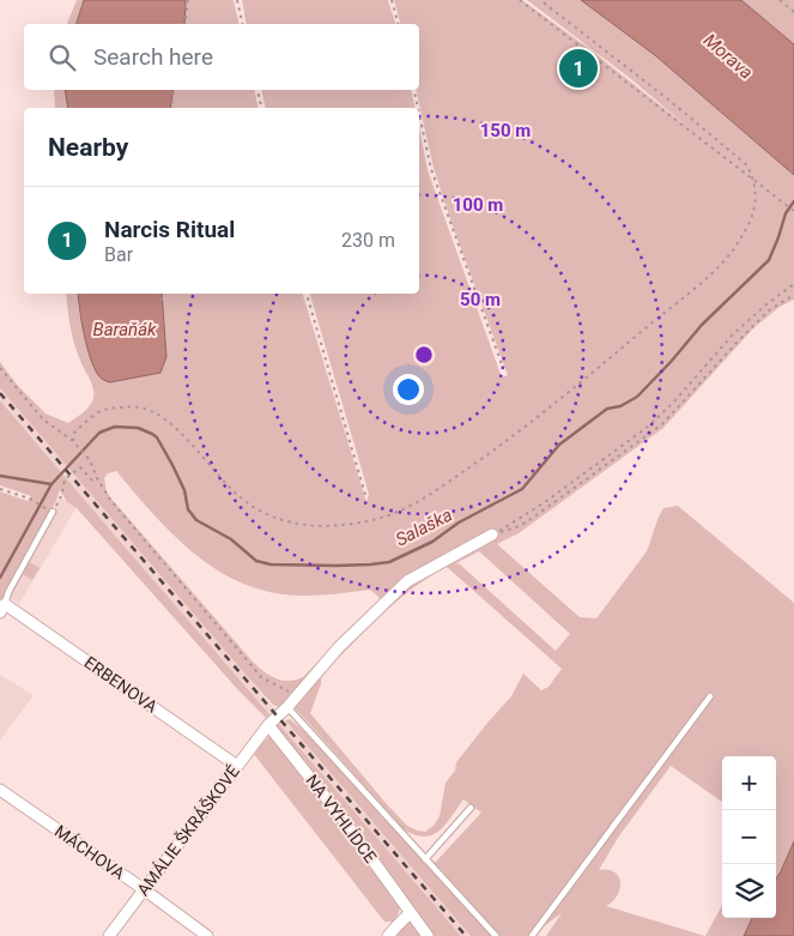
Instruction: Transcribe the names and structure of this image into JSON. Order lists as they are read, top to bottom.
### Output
{
  "streets": {
    "street": [
      "ERBENOVA",
      "NA VYHLÍDCE",
      "AMÁLIE ŠKRÁŠKOVÉ",
      "MÁCHOVA"
    ]
  },
  "crossings": [
    ["ERBENOVA", "AMÁLIE ŠKRÁŠKOVÉ"],
    ["NA VYHLÍDCE", "AMÁLIE ŠKRÁŠKOVÉ"],
    ["AMÁLIE ŠKRÁŠKOVÉ", "MÁCHOVA"]
  ],
  "water": ["Morava", "Baraňák", "Salaška"],
  "page": {
    "search": "Search here",
    "pins": "1",
    "heading": "Nearby",
    "list": [
      {
        "mark": "1",
        "name": "Narcis Ritual",
        "note": "Bar",
        "value": "230 m"
      }
    ],
    "map_buttons": ["+", "−"]
  },
  "rings": ["150 m", "100 m", "50 m"]
}
